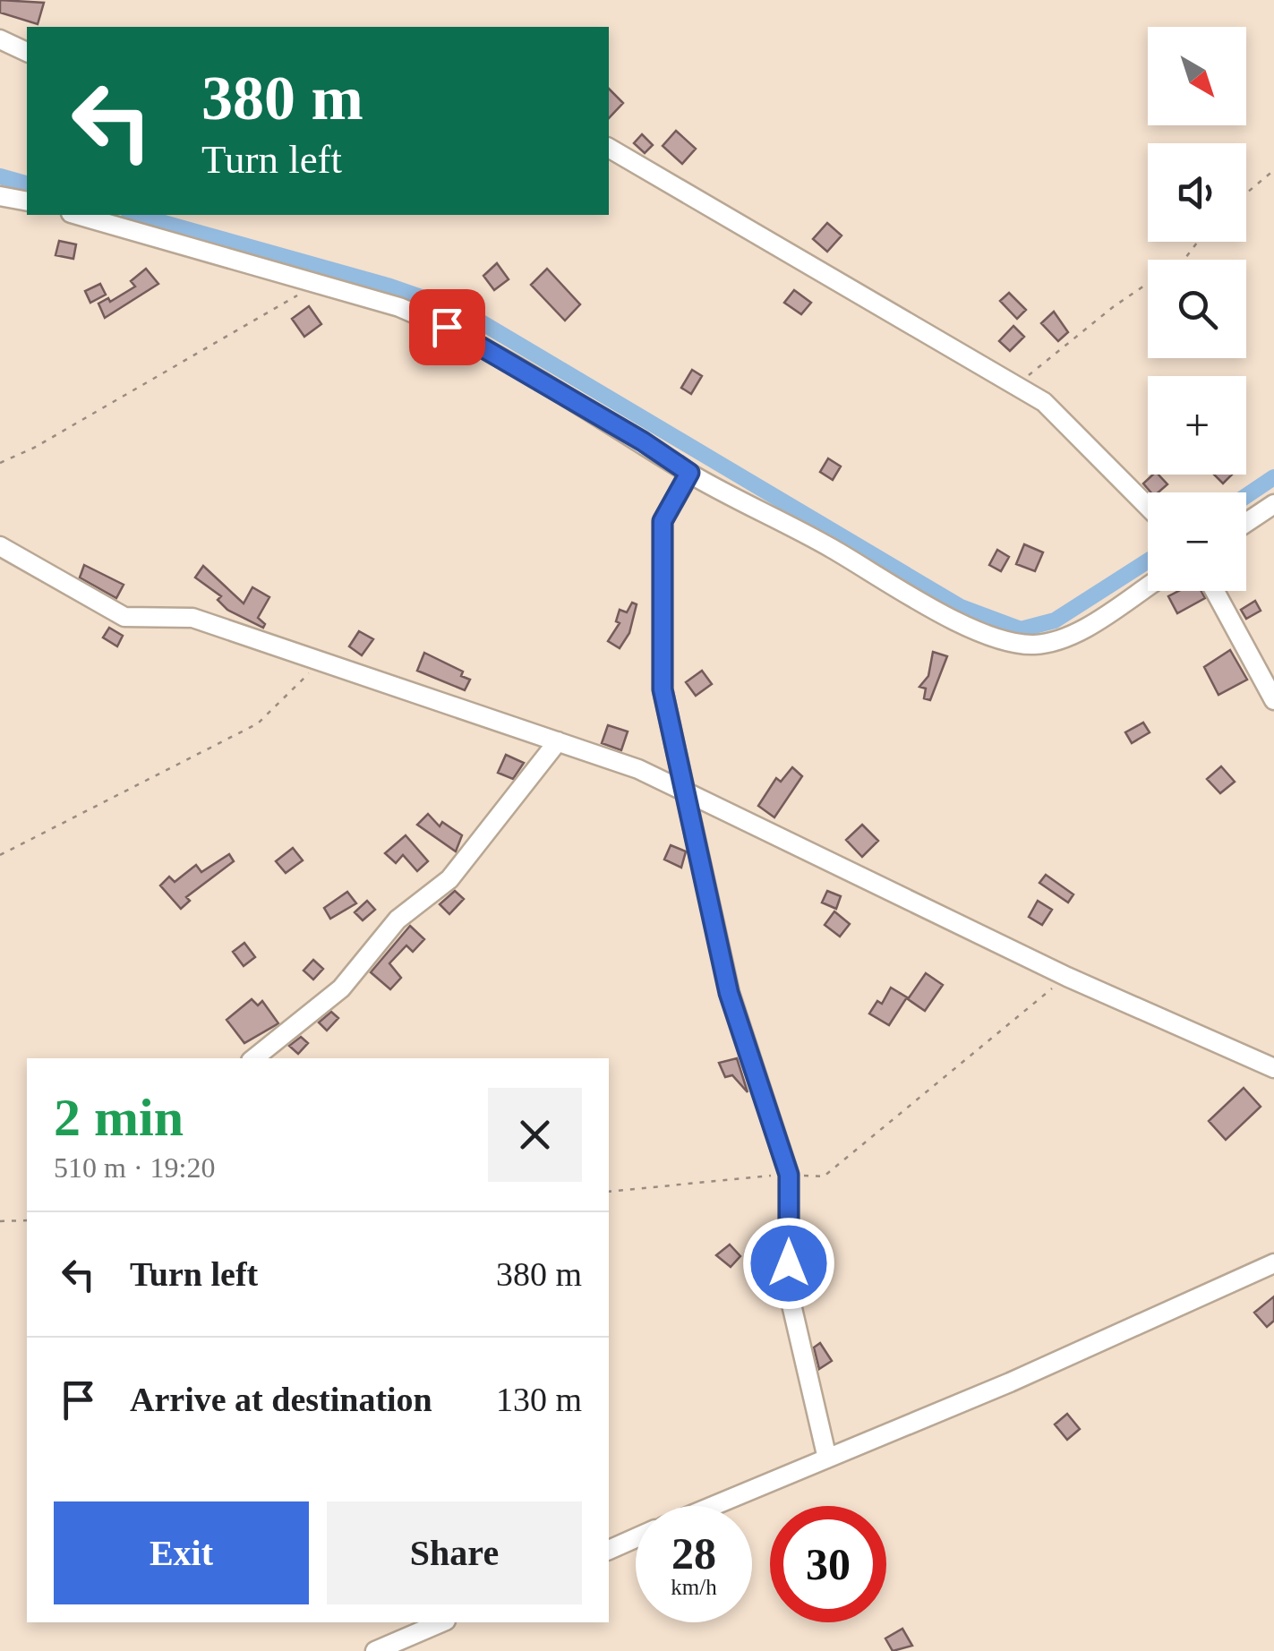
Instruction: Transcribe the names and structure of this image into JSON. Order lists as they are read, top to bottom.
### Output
{
  "north": "bottom right",
  "page": {
    "map_buttons": ["+", "−"],
    "turn": ["380 m", "Turn left"],
    "heading": ["2 min", "510 m · 19:20"],
    "list": [
      {
        "name": "Turn left",
        "value": "380 m"
      },
      {
        "name": "Arrive at destination",
        "value": "130 m"
      }
    ],
    "buttons": ["Exit", "Share"],
    "speed": "28 km/h",
    "limit": "30"
  }
}
